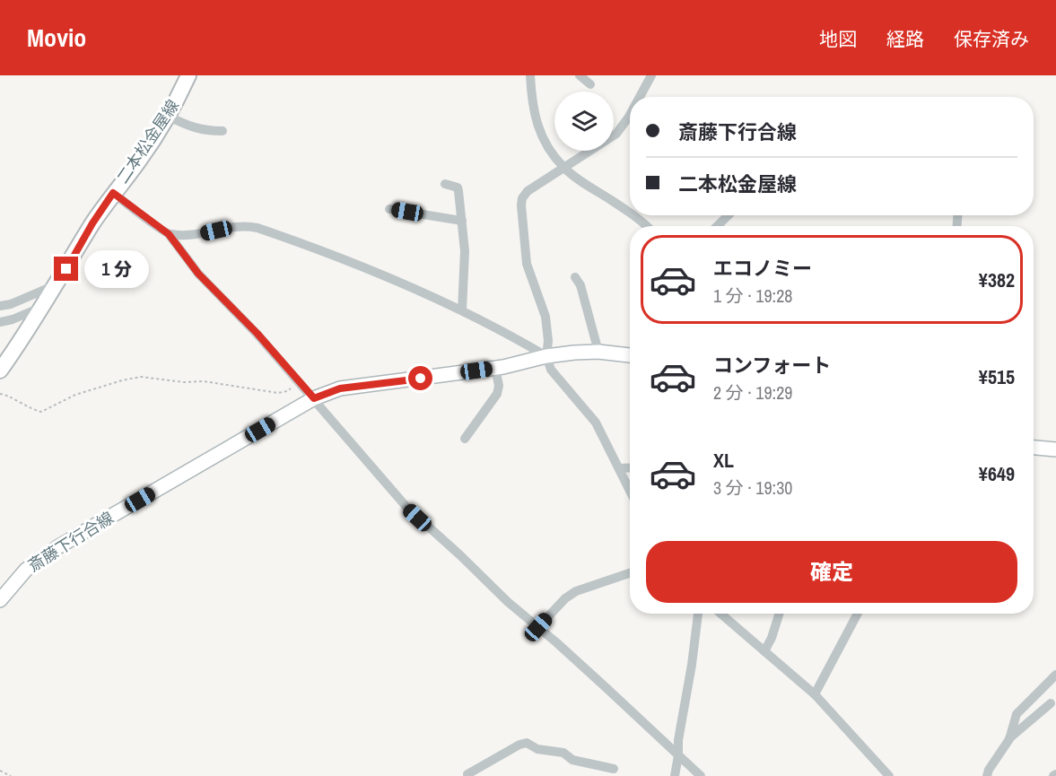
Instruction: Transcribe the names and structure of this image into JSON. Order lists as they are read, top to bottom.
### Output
{
  "streets": {
    "main road": ["二本松金屋線", "斎藤下行合線"]
  },
  "page": {
    "header": "Movio",
    "nav": ["地図", "経路", "保存済み"],
    "banner": ["斎藤下行合線", "二本松金屋線"],
    "list": [
      {
        "name": "エコノミー",
        "note": "1 分 · 19:28",
        "value": "¥382"
      },
      {
        "name": "コンフォート",
        "note": "2 分 · 19:29",
        "value": "¥515"
      },
      {
        "name": "XL",
        "note": "3 分 · 19:30",
        "value": "¥649"
      }
    ],
    "bubble": "1 分",
    "buttons": "確定"
  }
}
